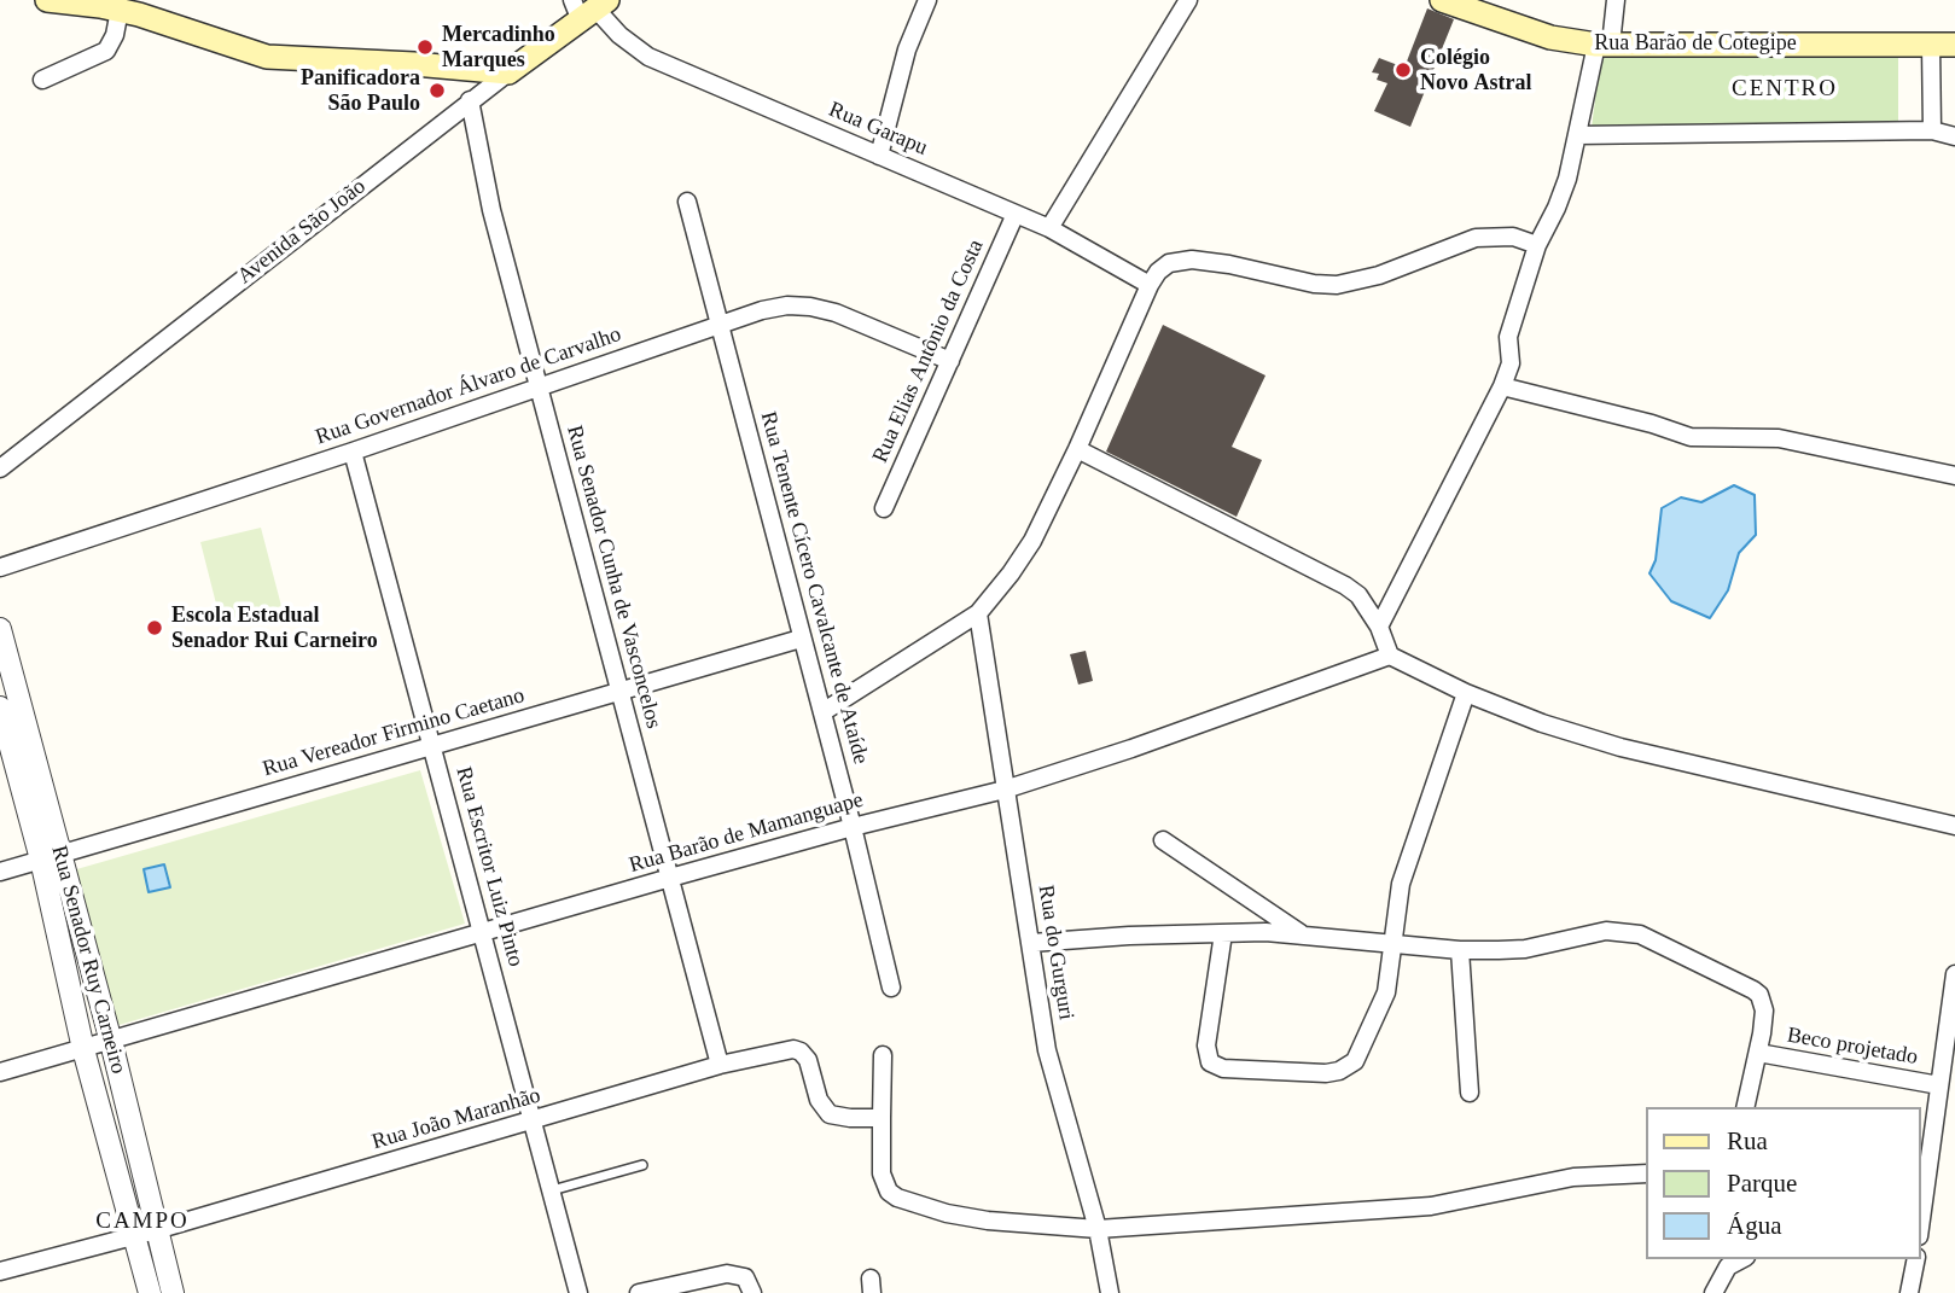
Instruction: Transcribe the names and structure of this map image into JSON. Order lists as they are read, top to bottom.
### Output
{
  "streets": {
    "main road": ["Rua Barão de Cotegipe", "Avenida São João"],
    "street": [
      "Rua Garapu",
      "Rua Elias Antônio da Costa",
      "Rua Governador Álvaro de Carvalho",
      "Rua Senador Cunha de Vasconcelos",
      "Rua Tenente Cícero Cavalcante de Ataíde",
      "Rua Vereador Firmino Caetano",
      "Rua Barão de Mamanguape",
      "Rua Escritor Luiz Pinto",
      "Rua do Gurguri",
      "Rua Senador Ruy Carneiro",
      "Beco projetado",
      "Rua João Maranhão"
    ]
  },
  "crossings": [
    ["Rua Garapu", "Avenida São João"],
    ["Rua Garapu", "Rua Elias Antônio da Costa"],
    ["Avenida São João", "Rua Senador Cunha de Vasconcelos"],
    ["Rua Elias Antônio da Costa", "Rua Governador Álvaro de Carvalho"],
    ["Rua Governador Álvaro de Carvalho", "Rua Senador Cunha de Vasconcelos"],
    ["Rua Governador Álvaro de Carvalho", "Rua Tenente Cícero Cavalcante de Ataíde"],
    ["Rua Governador Álvaro de Carvalho", "Rua Escritor Luiz Pinto"],
    ["Rua Senador Cunha de Vasconcelos", "Rua Vereador Firmino Caetano"],
    ["Rua Senador Cunha de Vasconcelos", "Rua Barão de Mamanguape"],
    ["Rua Senador Cunha de Vasconcelos", "Rua João Maranhão"],
    ["Rua Tenente Cícero Cavalcante de Ataíde", "Rua Vereador Firmino Caetano"],
    ["Rua Tenente Cícero Cavalcante de Ataíde", "Rua Barão de Mamanguape"],
    ["Rua Vereador Firmino Caetano", "Rua Escritor Luiz Pinto"],
    ["Rua Vereador Firmino Caetano", "Rua Senador Ruy Carneiro"],
    ["Rua Barão de Mamanguape", "Rua Escritor Luiz Pinto"],
    ["Rua Barão de Mamanguape", "Rua do Gurguri"],
    ["Rua Barão de Mamanguape", "Rua Senador Ruy Carneiro"],
    ["Rua Escritor Luiz Pinto", "Rua João Maranhão"],
    ["Rua Senador Ruy Carneiro", "Rua João Maranhão"]
  ],
  "districts": ["CENTRO", "CAMPO"],
  "places": [
    "Mercadinho Marques",
    "Colégio Novo Astral",
    "Panificadora São Paulo",
    "Escola Estadual Senador Rui Carneiro"
  ],
  "legend": ["Rua", "Parque", "Água"]
}
